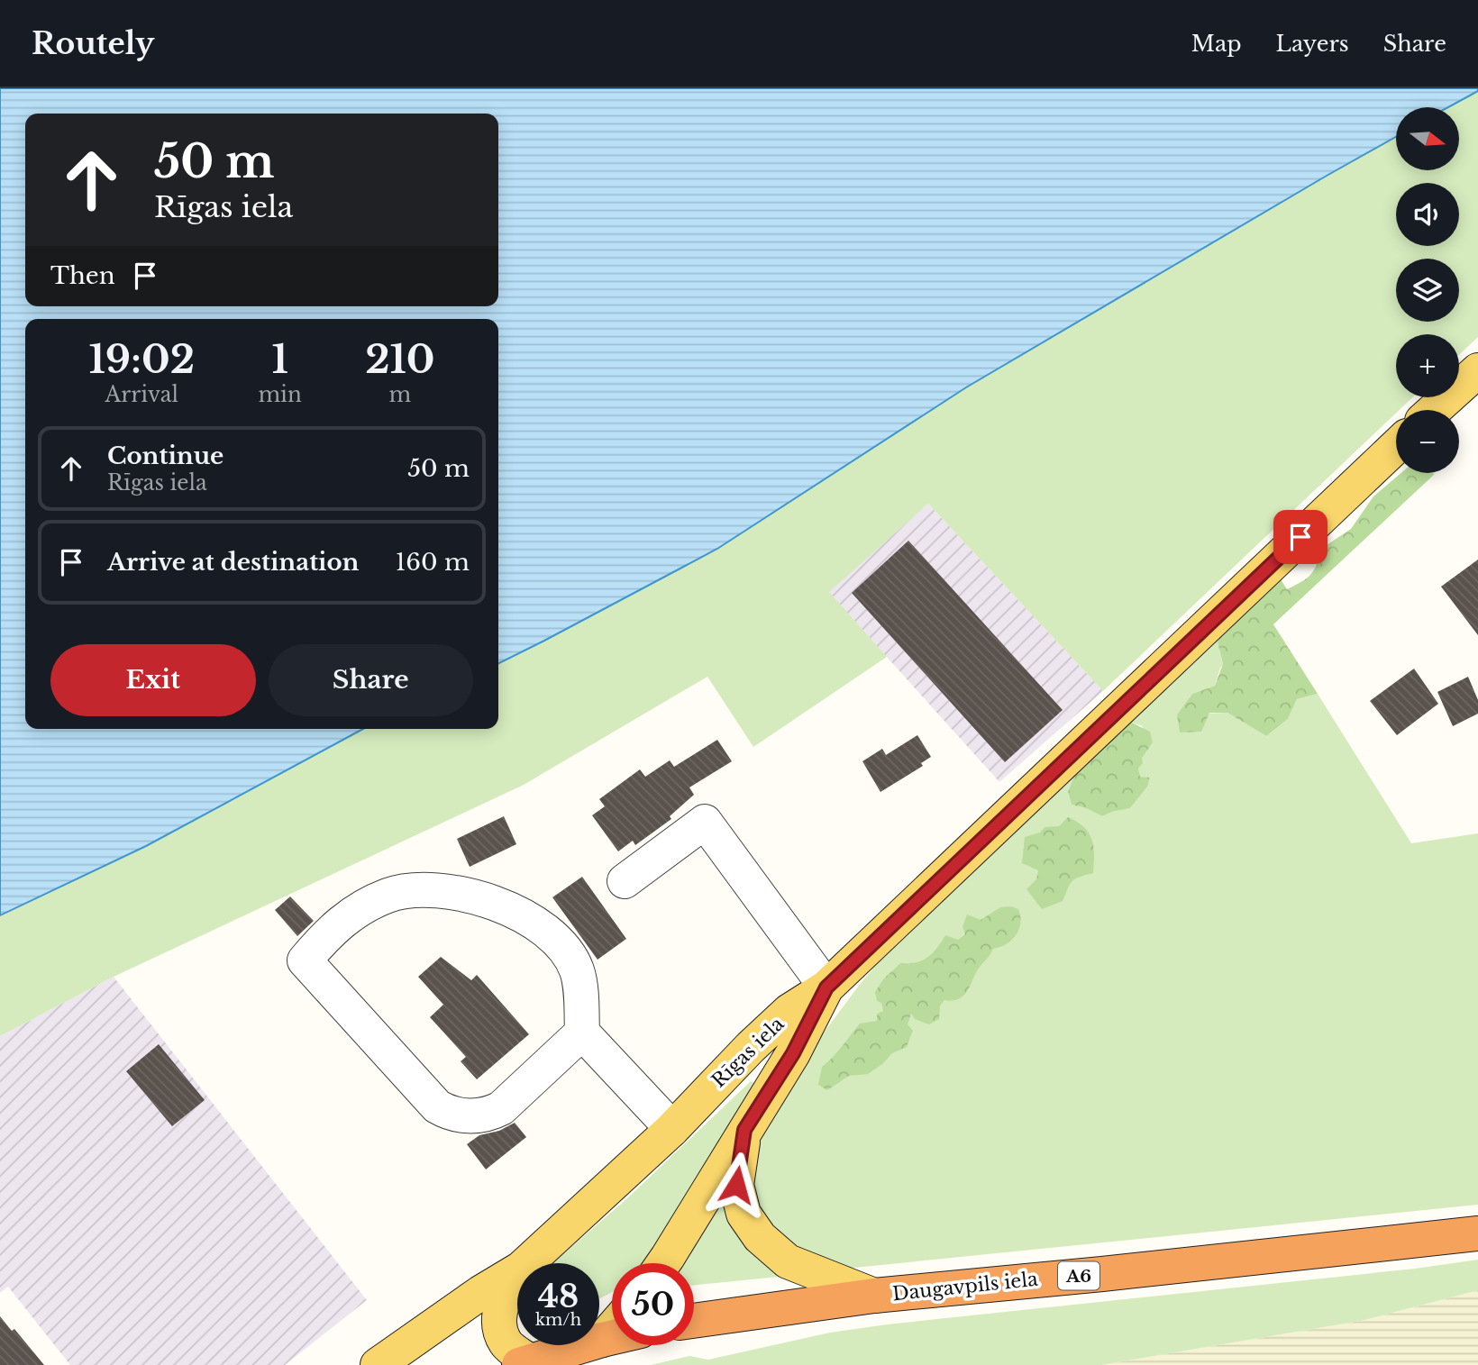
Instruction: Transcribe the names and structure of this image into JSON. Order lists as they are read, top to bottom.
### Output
{
  "streets": {
    "highway": ["A6", "Daugavpils iela"],
    "main road": ["Rīgas iela"]
  },
  "north": "right",
  "page": {
    "header": "Routely",
    "nav": ["Map", "Layers", "Share"],
    "map_buttons": ["+", "−"],
    "turn": ["50 m", "Rīgas iela"],
    "then": "Then",
    "eta": [
      "19:02",
      "Arrival",
      "1",
      "min",
      "210",
      "m"
    ],
    "list": [
      {
        "name": "Continue",
        "note": "Rīgas iela",
        "value": "50 m"
      },
      {
        "name": "Arrive at destination",
        "value": "160 m"
      }
    ],
    "buttons": ["Exit", "Share"],
    "speed": "48 km/h",
    "limit": "50"
  }
}
